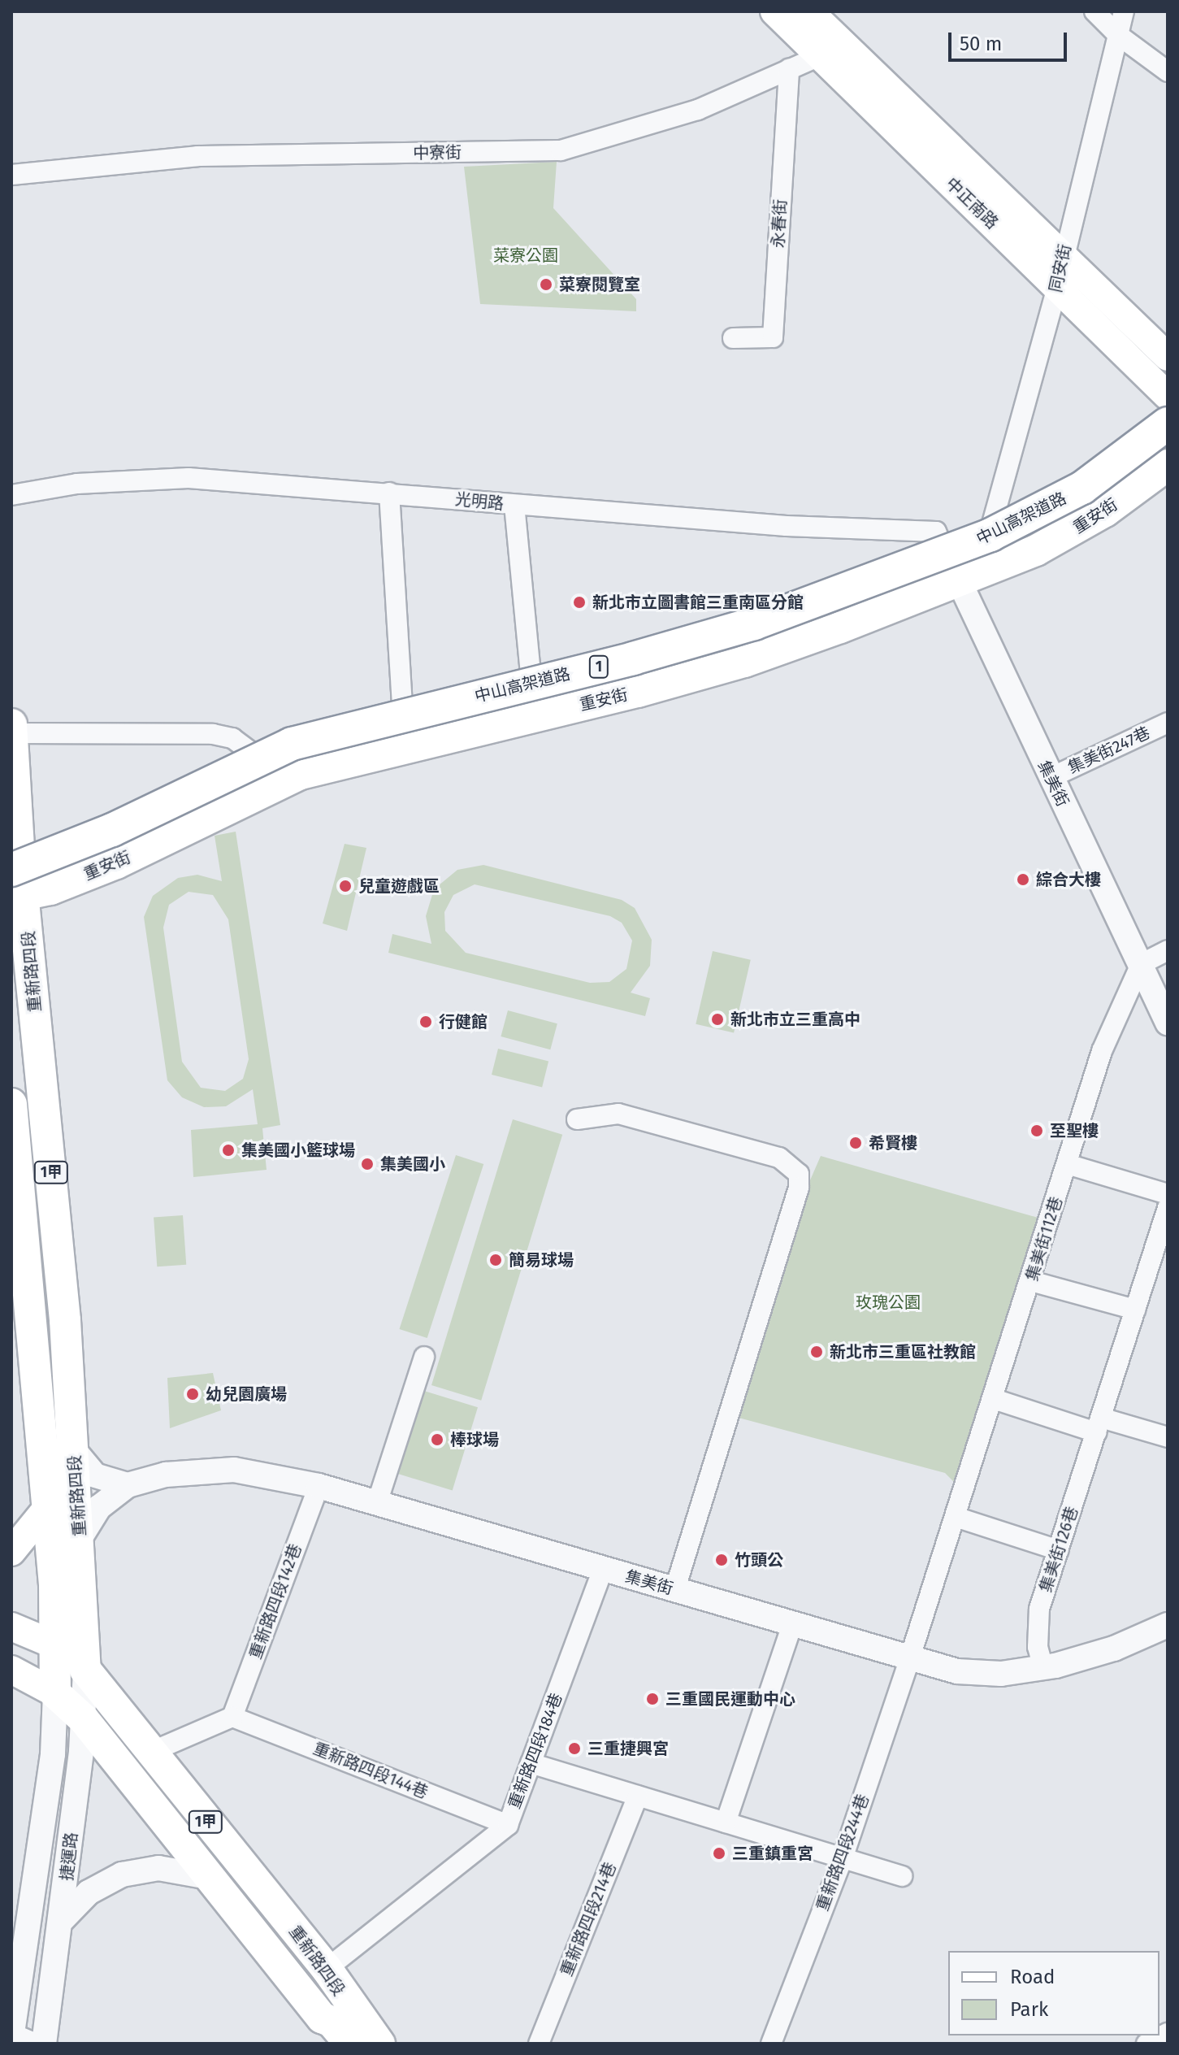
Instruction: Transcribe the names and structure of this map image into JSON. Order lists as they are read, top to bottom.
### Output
{
  "streets": {
    "highway": ["中山高架道路", "1"],
    "main road": [
      "中正南路",
      "重安街",
      "重新路四段",
      "1甲"
    ],
    "street": [
      "中寮街",
      "永春街",
      "同安街",
      "光明路",
      "集美街247巷",
      "集美街",
      "集美街112巷",
      "集美街126巷",
      "重新路四段142巷",
      "重新路四段184巷",
      "重新路四段144巷",
      "重新路四段244巷",
      "捷運路",
      "重新路四段214巷"
    ]
  },
  "crossings": [
    ["中寮街", "中正南路"],
    ["中寮街", "永春街"],
    ["中正南路", "同安街"],
    ["同安街", "1"],
    ["光明路", "1"],
    ["光明路", "集美街"],
    ["重安街", "中山高架道路"],
    ["重安街", "1"],
    ["重安街", "集美街"],
    ["重安街", "重新路四段"],
    ["重安街", "1甲"],
    ["中山高架道路", "1"],
    ["中山高架道路", "重新路四段"],
    ["中山高架道路", "1甲"],
    ["1", "集美街"],
    ["1", "重新路四段"],
    ["1", "1甲"],
    ["集美街247巷", "集美街"],
    ["集美街", "重新路四段"],
    ["集美街", "集美街112巷"],
    ["集美街", "集美街126巷"],
    ["集美街", "重新路四段142巷"],
    ["集美街", "重新路四段184巷"],
    ["集美街", "重新路四段244巷"],
    ["重新路四段", "1甲"],
    ["重新路四段", "重新路四段184巷"],
    ["重新路四段", "捷運路"],
    ["集美街112巷", "重新路四段244巷"],
    ["重新路四段142巷", "重新路四段144巷"],
    ["重新路四段184巷", "重新路四段144巷"]
  ],
  "parks": ["菜寮公園", "玫瑰公園"],
  "places": [
    "菜寮閱覽室",
    "新北市立圖書館三重南區分館",
    "綜合大樓",
    "兒童遊戲區",
    "新北市立三重高中",
    "行健館",
    "至聖樓",
    "希賢樓",
    "集美國小籃球場",
    "集美國小",
    "簡易球場",
    "新北市三重區社教館",
    "幼兒園廣場",
    "棒球場",
    "竹頭公",
    "三重國民運動中心",
    "三重捷興宮",
    "三重鎮重宮"
  ],
  "legend": ["Road", "Park"],
  "scale_bar": "50 m"
}
